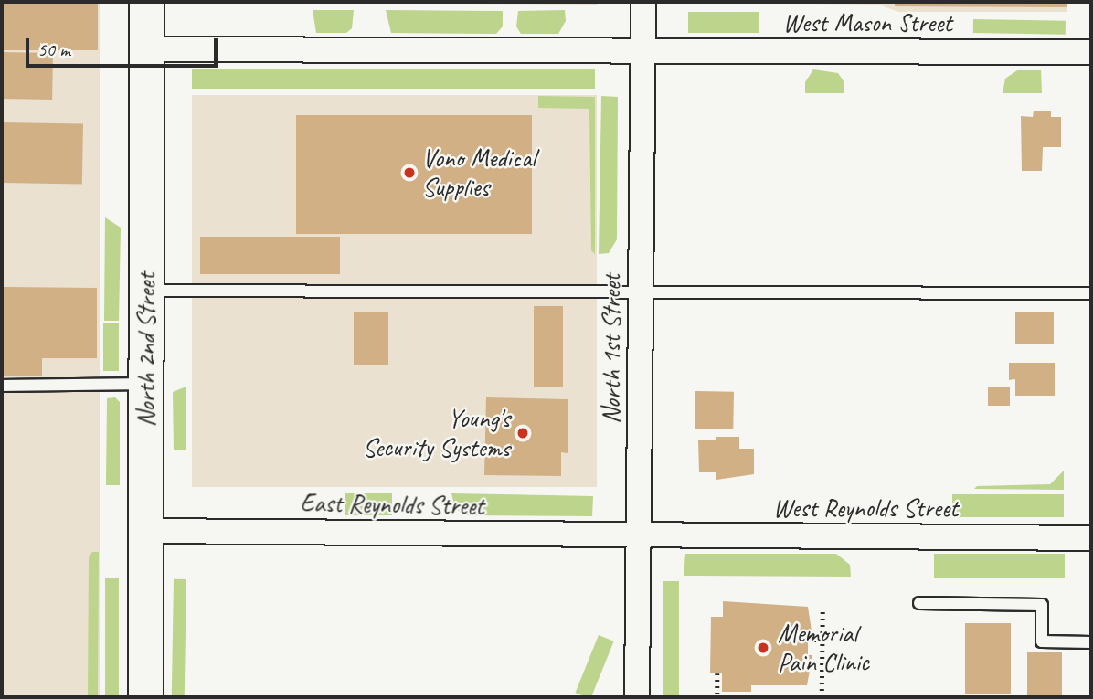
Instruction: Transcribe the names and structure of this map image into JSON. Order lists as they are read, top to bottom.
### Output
{
  "streets": {
    "main road": ["North 2nd Street"],
    "street": [
      "West Mason Street",
      "North 1st Street",
      "East Reynolds Street",
      "West Reynolds Street"
    ]
  },
  "crossings": [
    ["West Mason Street", "North 1st Street"],
    ["West Mason Street", "North 2nd Street"],
    ["North 1st Street", "East Reynolds Street"],
    ["North 1st Street", "West Reynolds Street"],
    ["North 2nd Street", "East Reynolds Street"],
    ["East Reynolds Street", "West Reynolds Street"]
  ],
  "places": ["Vono Medical Supplies", "Young's Security Systems", "Memorial Pain Clinic"],
  "scale_bar": "50 m"
}
